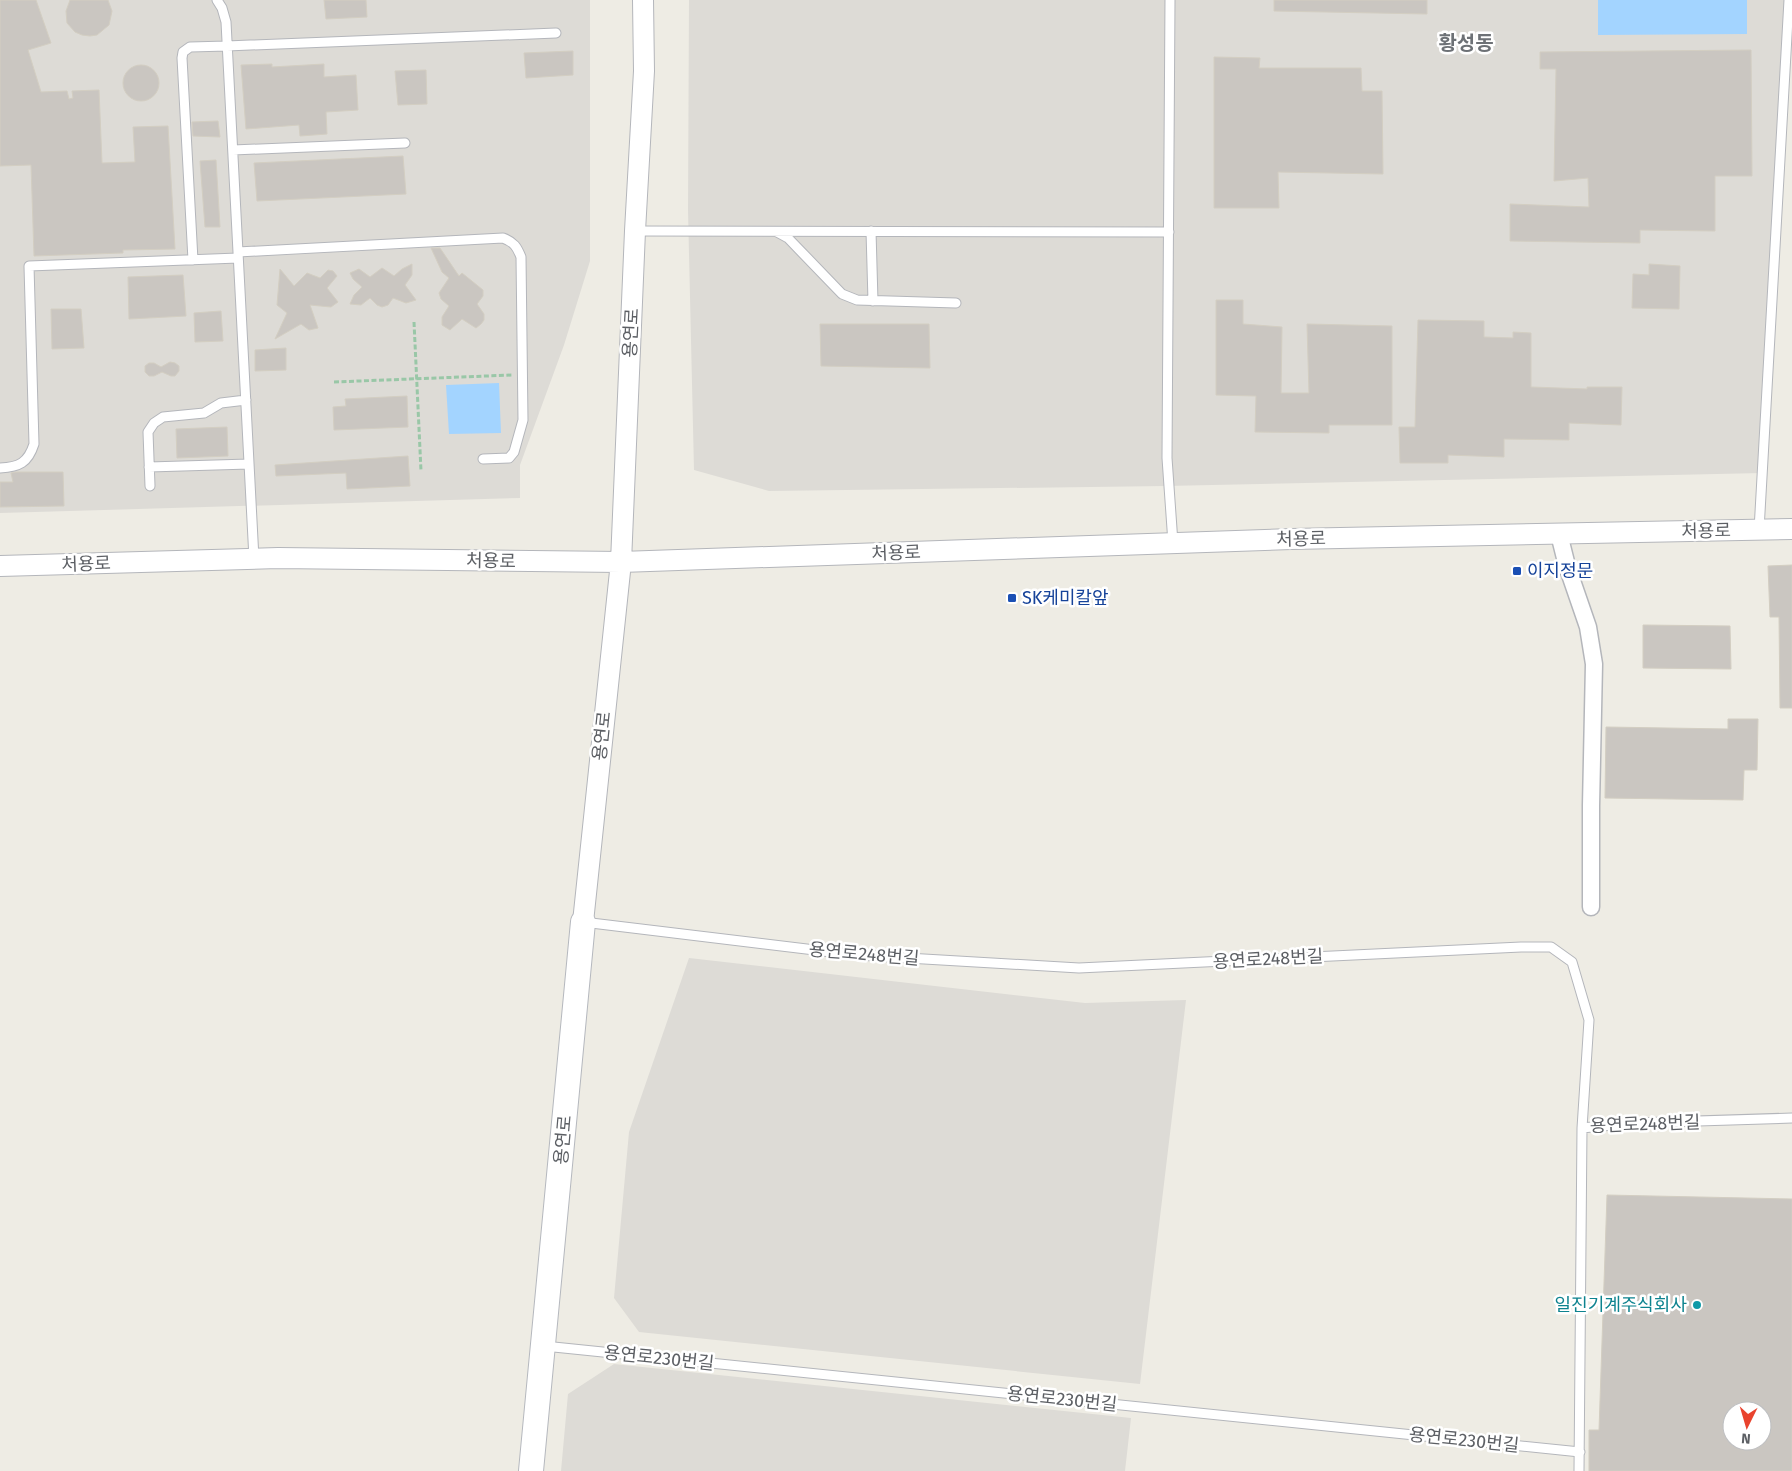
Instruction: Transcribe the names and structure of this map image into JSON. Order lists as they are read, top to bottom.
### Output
{
  "streets": {
    "main road": ["용연로"],
    "street": ["처용로"],
    "lane": ["용연로248번길", "용연로230번길"]
  },
  "crossings": [
    ["용연로", "처용로"],
    ["용연로", "용연로248번길"],
    ["용연로", "용연로230번길"]
  ],
  "districts": ["황성동"],
  "places": {
    "transit": ["이지정문", "SK케미칼앞"],
    "other": ["일진기계주식회사"]
  },
  "north": "bottom"
}
